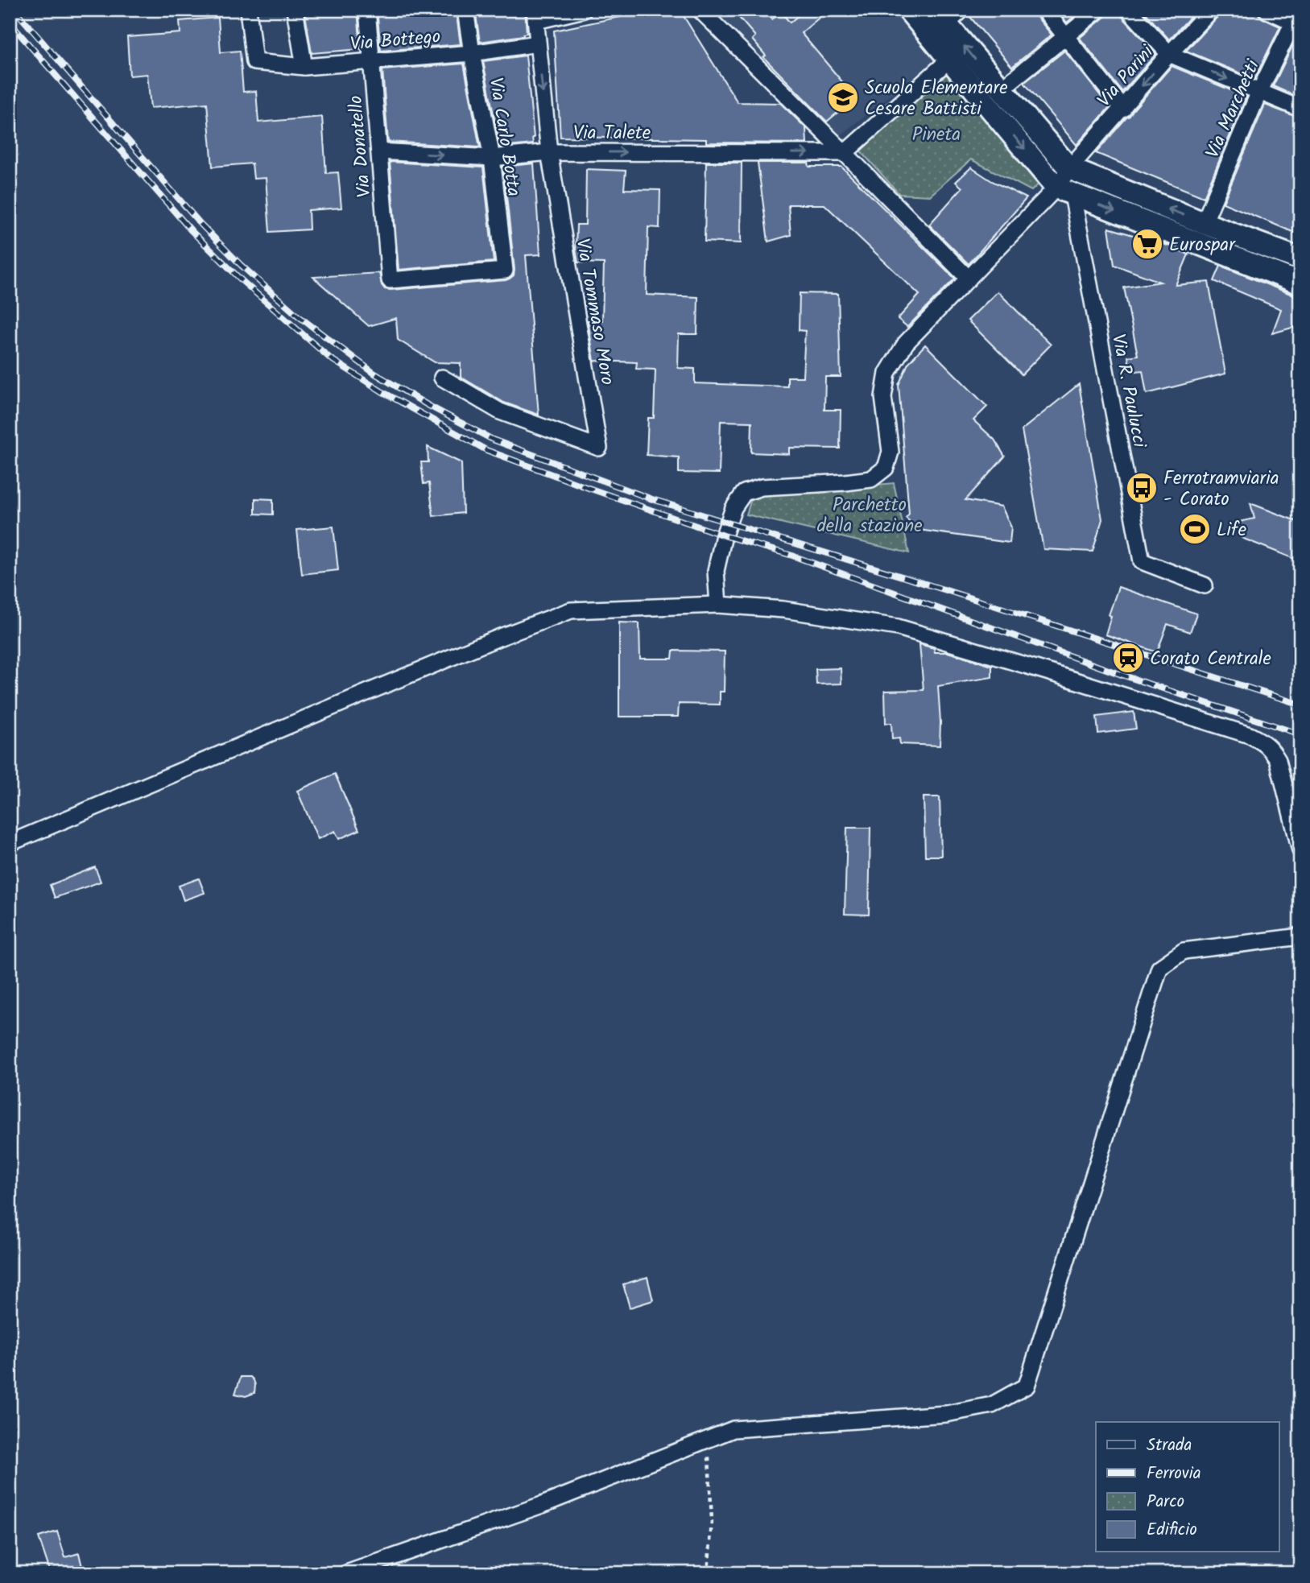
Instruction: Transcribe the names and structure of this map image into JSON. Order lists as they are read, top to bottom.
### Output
{
  "streets": {
    "street": [
      "Via Bottego",
      "Via Parini",
      "Via Marchetti",
      "Via Talete",
      "Via Carlo Botta",
      "Via Donatello",
      "Via Tommaso Moro",
      "Via R. Paulucci"
    ]
  },
  "crossings": [
    ["Via Bottego", "Via Carlo Botta"],
    ["Via Bottego", "Via Donatello"],
    ["Via Bottego", "Via Tommaso Moro"],
    ["Via Parini", "Via R. Paulucci"],
    ["Via Talete", "Via Carlo Botta"],
    ["Via Talete", "Via Donatello"],
    ["Via Talete", "Via Tommaso Moro"],
    ["Via Carlo Botta", "Via Donatello"]
  ],
  "one_way": ["Via Talete"],
  "parks": ["Pineta", "Parchetto della stazione"],
  "places": {
    "school or university": ["Scuola Elementare Cesare Battisti"],
    "supermarket": ["Eurospar"],
    "bus stop": ["Ferrotramviaria - Corato"],
    "sports": ["Life"],
    "station": ["Corato Centrale"]
  },
  "legend": [
    "Strada",
    "Ferrovia",
    "Parco",
    "Edificio"
  ]
}
